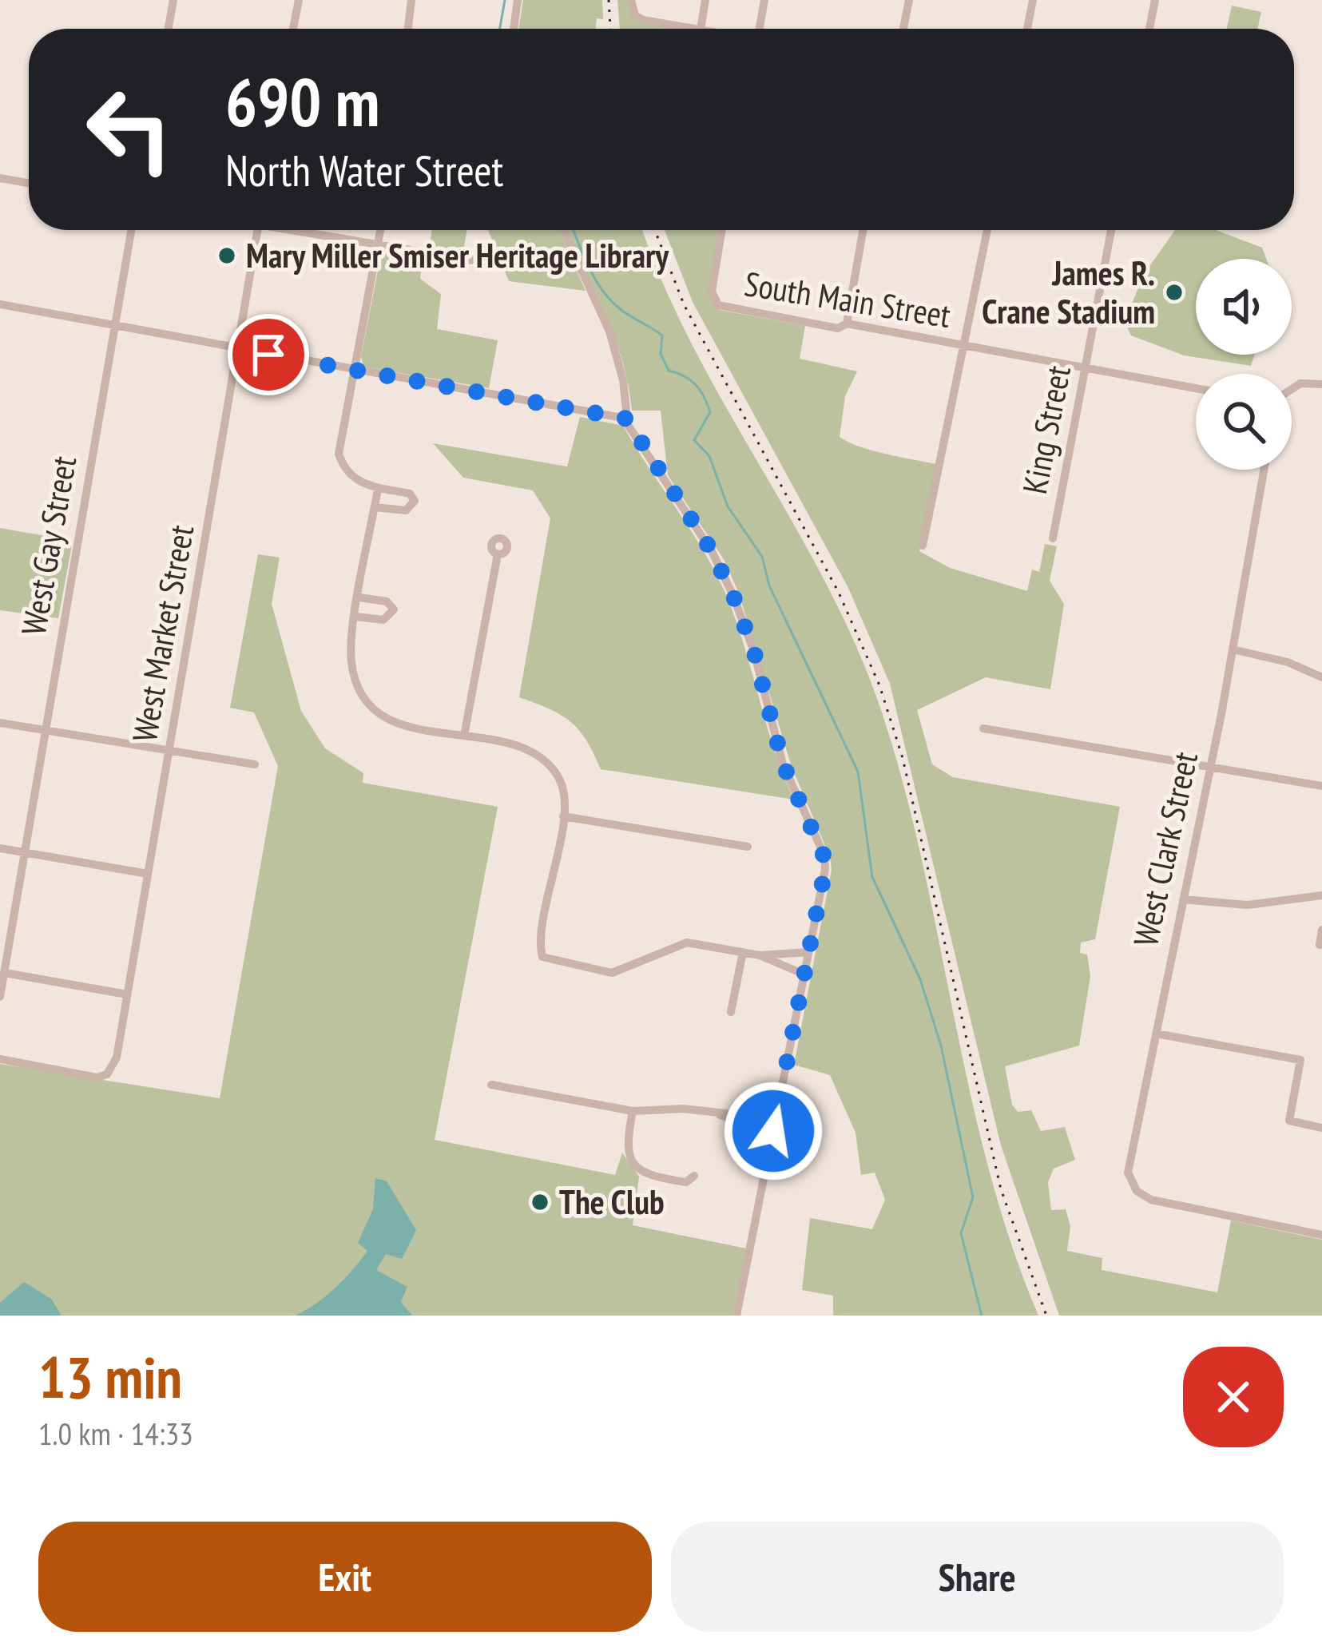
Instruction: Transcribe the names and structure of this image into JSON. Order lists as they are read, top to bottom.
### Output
{
  "streets": {
    "street": [
      "South Main Street",
      "King Street",
      "West Gay Street",
      "West Market Street",
      "West Clark Street"
    ]
  },
  "crossings": [
    ["South Main Street", "King Street"]
  ],
  "places": ["Mary Miller Smiser Heritage Library", "James R. Crane Stadium", "The Club"],
  "page": {
    "turn": ["690 m", "North Water Street"],
    "heading": ["13 min", "1.0 km · 14:33"],
    "buttons": ["Exit", "Share"]
  }
}
